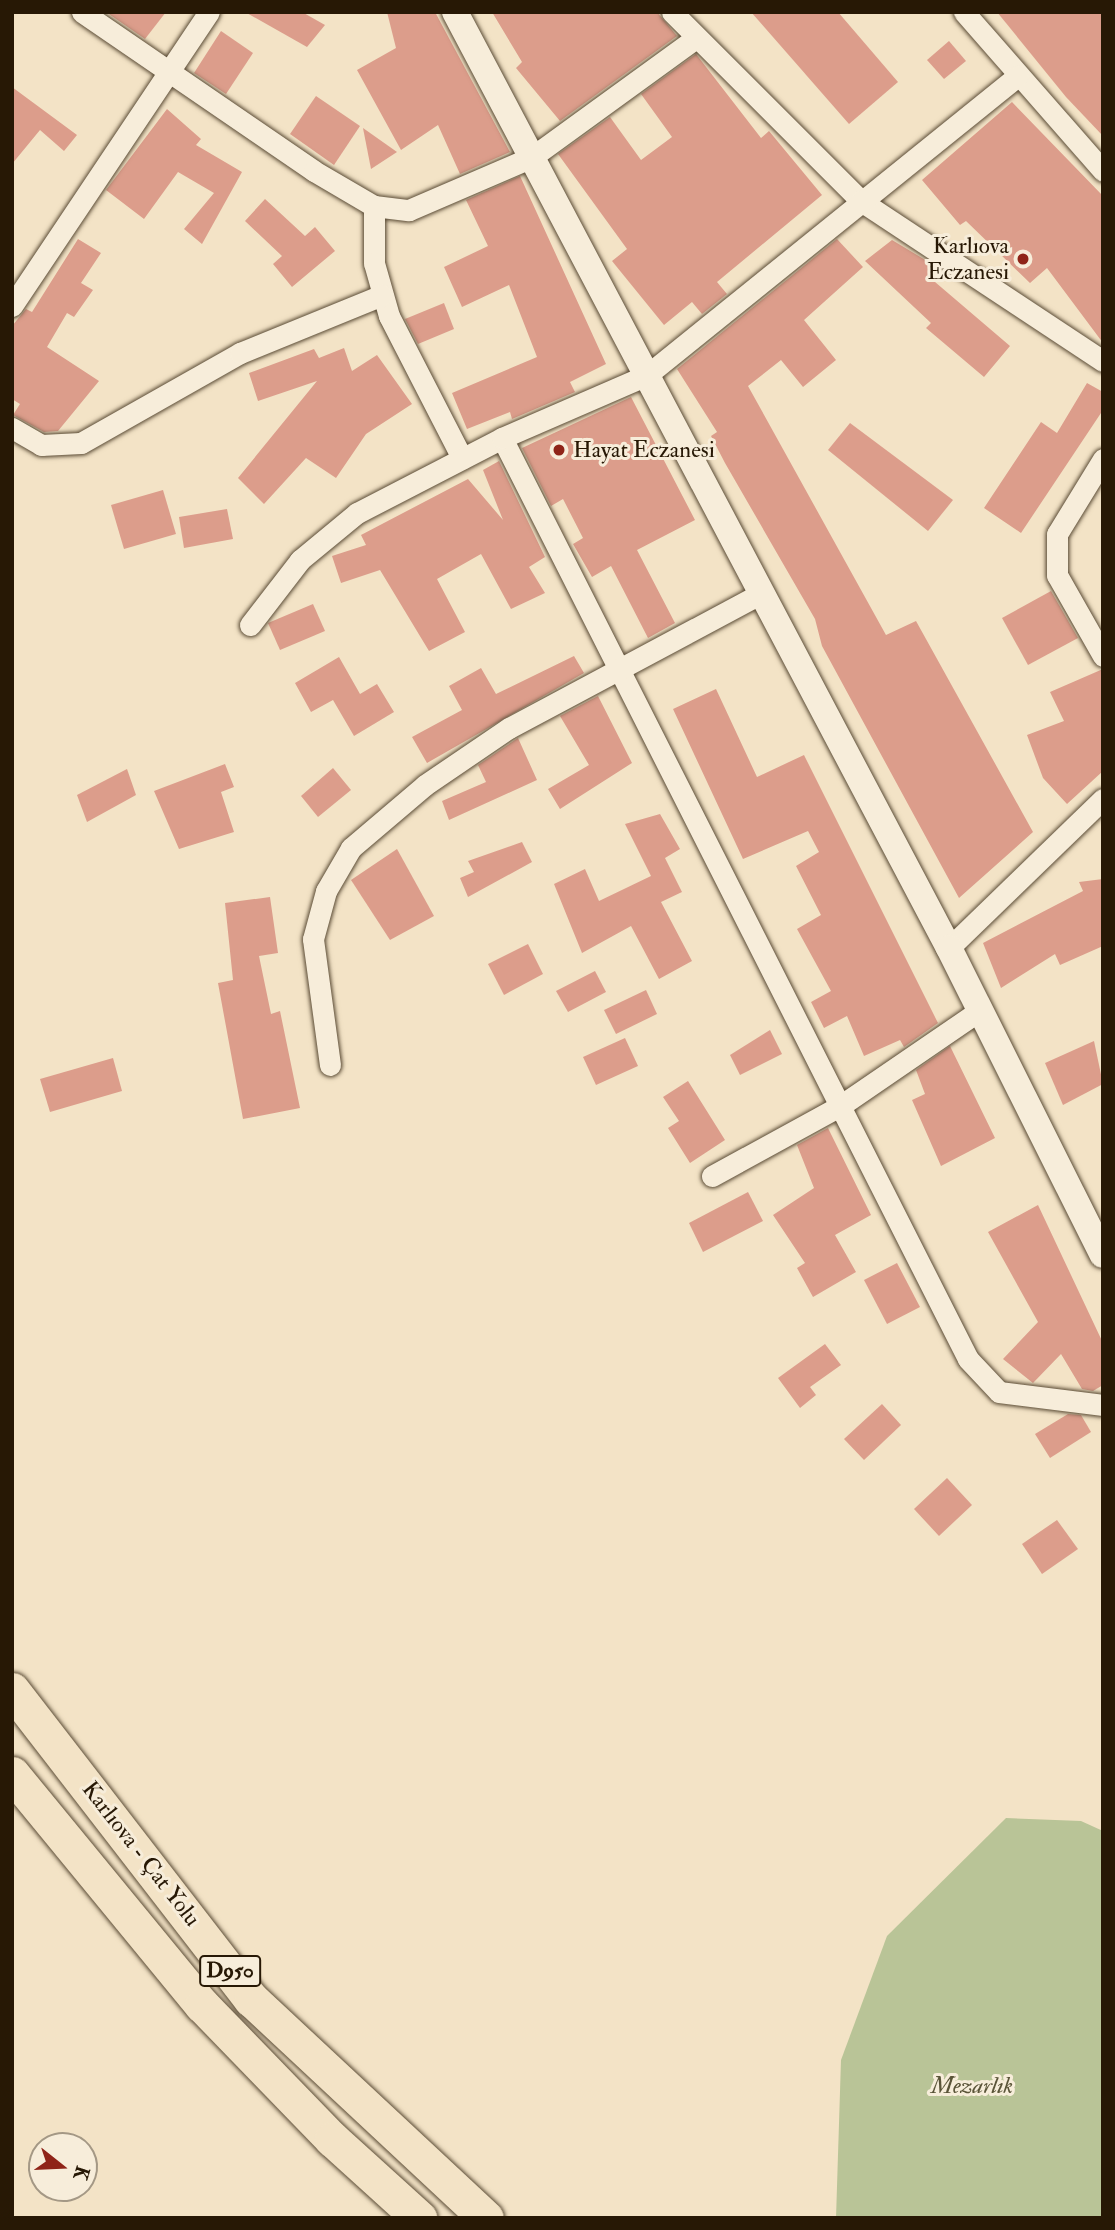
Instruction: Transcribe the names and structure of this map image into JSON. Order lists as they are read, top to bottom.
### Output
{
  "streets": {
    "highway": ["Karlıova - Çat Yolu", "D950"]
  },
  "parks": ["Mezarlık"],
  "places": ["Karlıova Eczanesi", "Hayat Eczanesi"],
  "north": "right"
}
